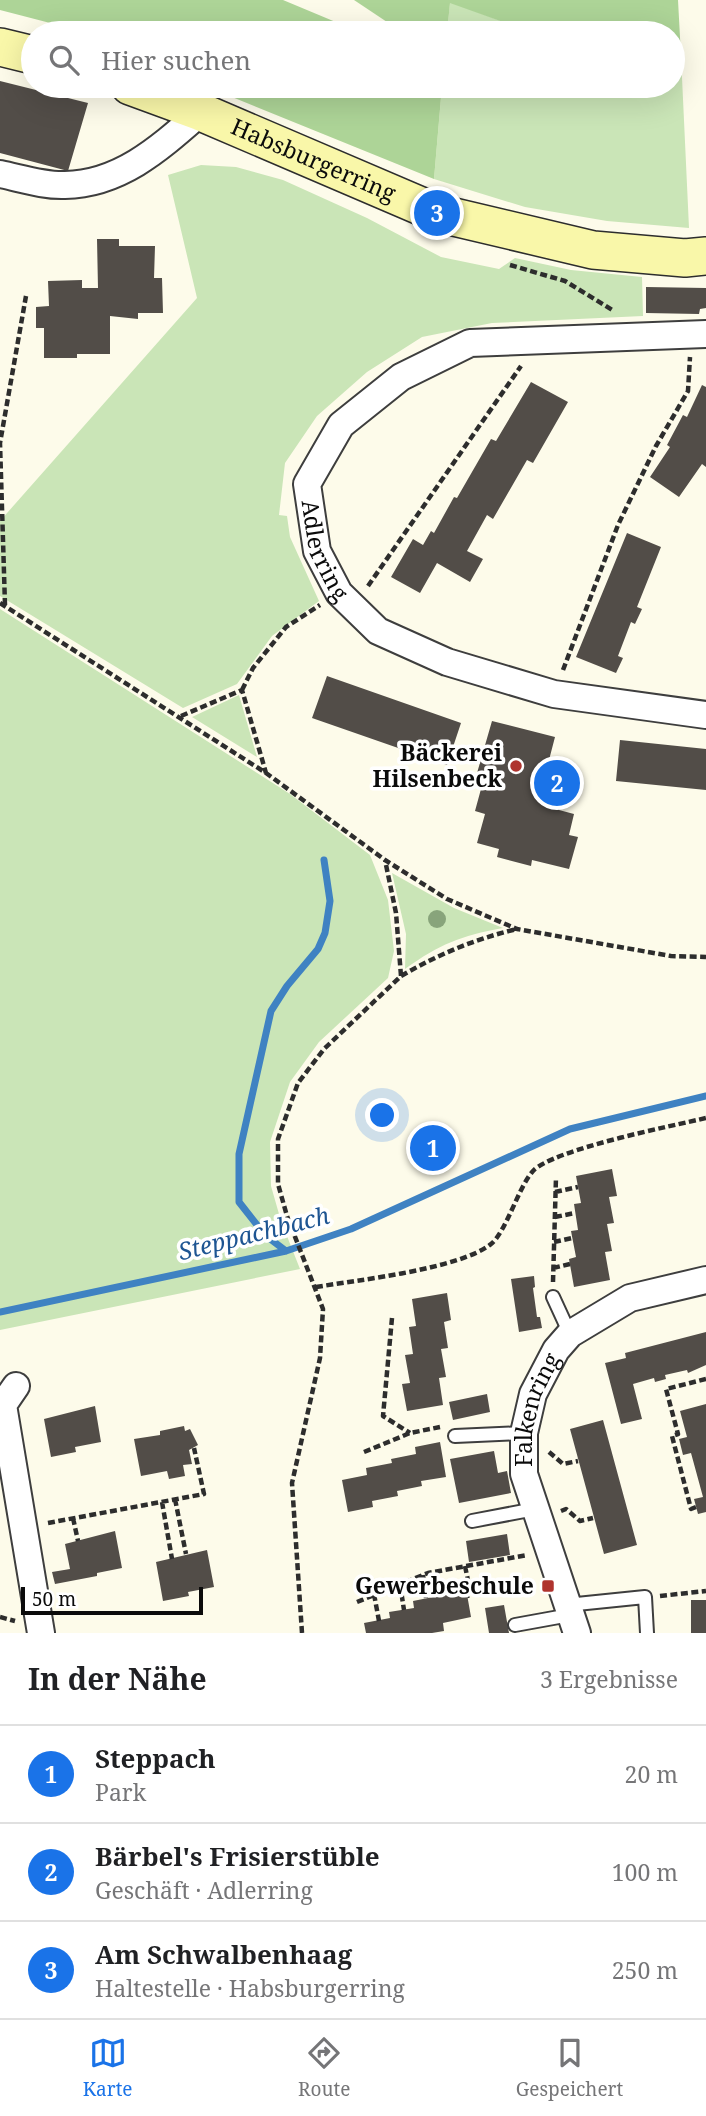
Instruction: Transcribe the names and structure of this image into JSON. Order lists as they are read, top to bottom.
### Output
{
  "streets": {
    "street": ["Habsburgerring", "Adlerring", "Falkenring"]
  },
  "water": ["Steppachbach"],
  "places": {
    "other": ["Bäckerei Hilsenbeck"],
    "transit": ["Gewerbeschule"]
  },
  "scale_bar": "50 m",
  "page": {
    "search": "Hier suchen",
    "pins": ["3", "2", "1"],
    "scale": "50 m",
    "heading": ["In der Nähe", "3 Ergebnisse"],
    "list": [
      {
        "mark": "1",
        "name": "Steppach",
        "note": "Park",
        "value": "20 m"
      },
      {
        "mark": "2",
        "name": "Bärbel's Frisierstüble",
        "note": "Geschäft · Adlerring",
        "value": "100 m"
      },
      {
        "mark": "3",
        "name": "Am Schwalbenhaag",
        "note": "Haltestelle · Habsburgerring",
        "value": "250 m"
      }
    ],
    "nav": ["Karte", "Route", "Gespeichert"]
  }
}
